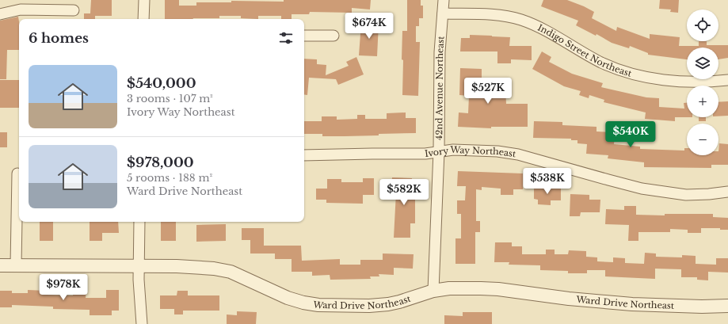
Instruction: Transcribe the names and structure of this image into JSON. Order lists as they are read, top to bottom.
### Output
{
  "streets": {
    "street": [
      "Indigo Street Northeast",
      "42nd Avenue Northeast",
      "Ivory Way Northeast",
      "Ward Drive Northeast"
    ]
  },
  "crossings": [
    ["Indigo Street Northeast", "42nd Avenue Northeast"],
    ["42nd Avenue Northeast", "Ivory Way Northeast"],
    ["42nd Avenue Northeast", "Ward Drive Northeast"]
  ],
  "page": {
    "map_buttons": ["+", "−"],
    "price": [
      "$674K",
      "$527K",
      "$540K",
      "$538K",
      "$582K",
      "$978K"
    ],
    "heading": "6 homes",
    "list": [
      {
        "name": "$540,000",
        "note": "3 rooms · 107 m² · Ivory Way Northeast"
      },
      {
        "name": "$978,000",
        "note": "5 rooms · 188 m² · Ward Drive Northeast"
      }
    ]
  }
}
